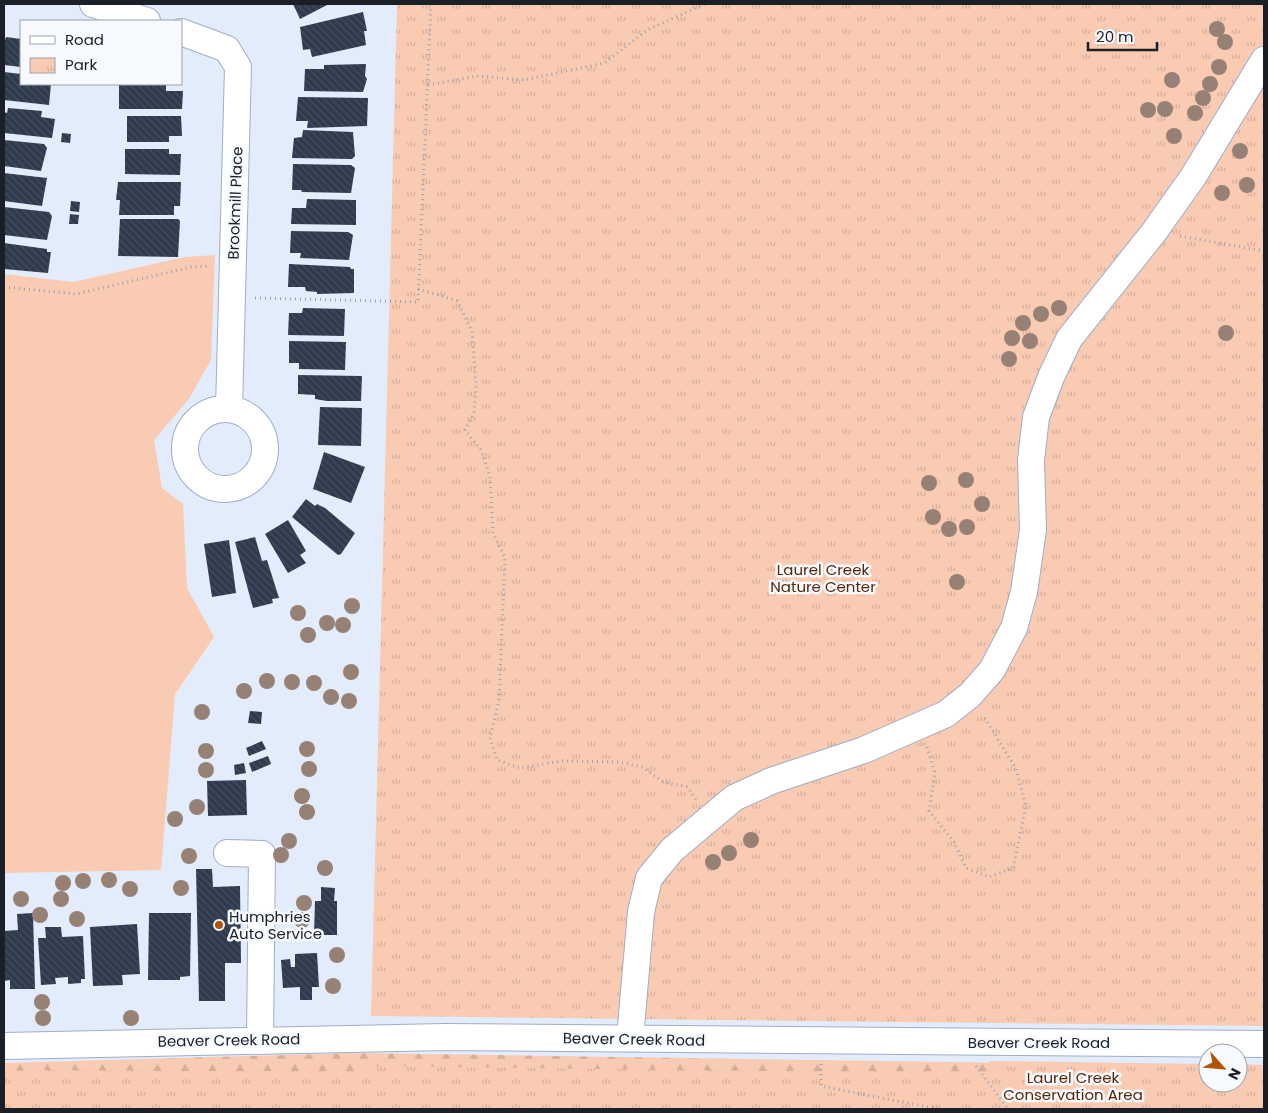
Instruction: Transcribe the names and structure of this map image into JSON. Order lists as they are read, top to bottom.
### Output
{
  "streets": {
    "street": ["Brookmill Place", "Beaver Creek Road"]
  },
  "parks": ["Laurel Creek Nature Center", "Laurel Creek Conservation Area"],
  "places": ["Humphries Auto Service"],
  "legend": ["Road", "Park"],
  "scale_bar": "20 m",
  "north": "bottom right"
}
